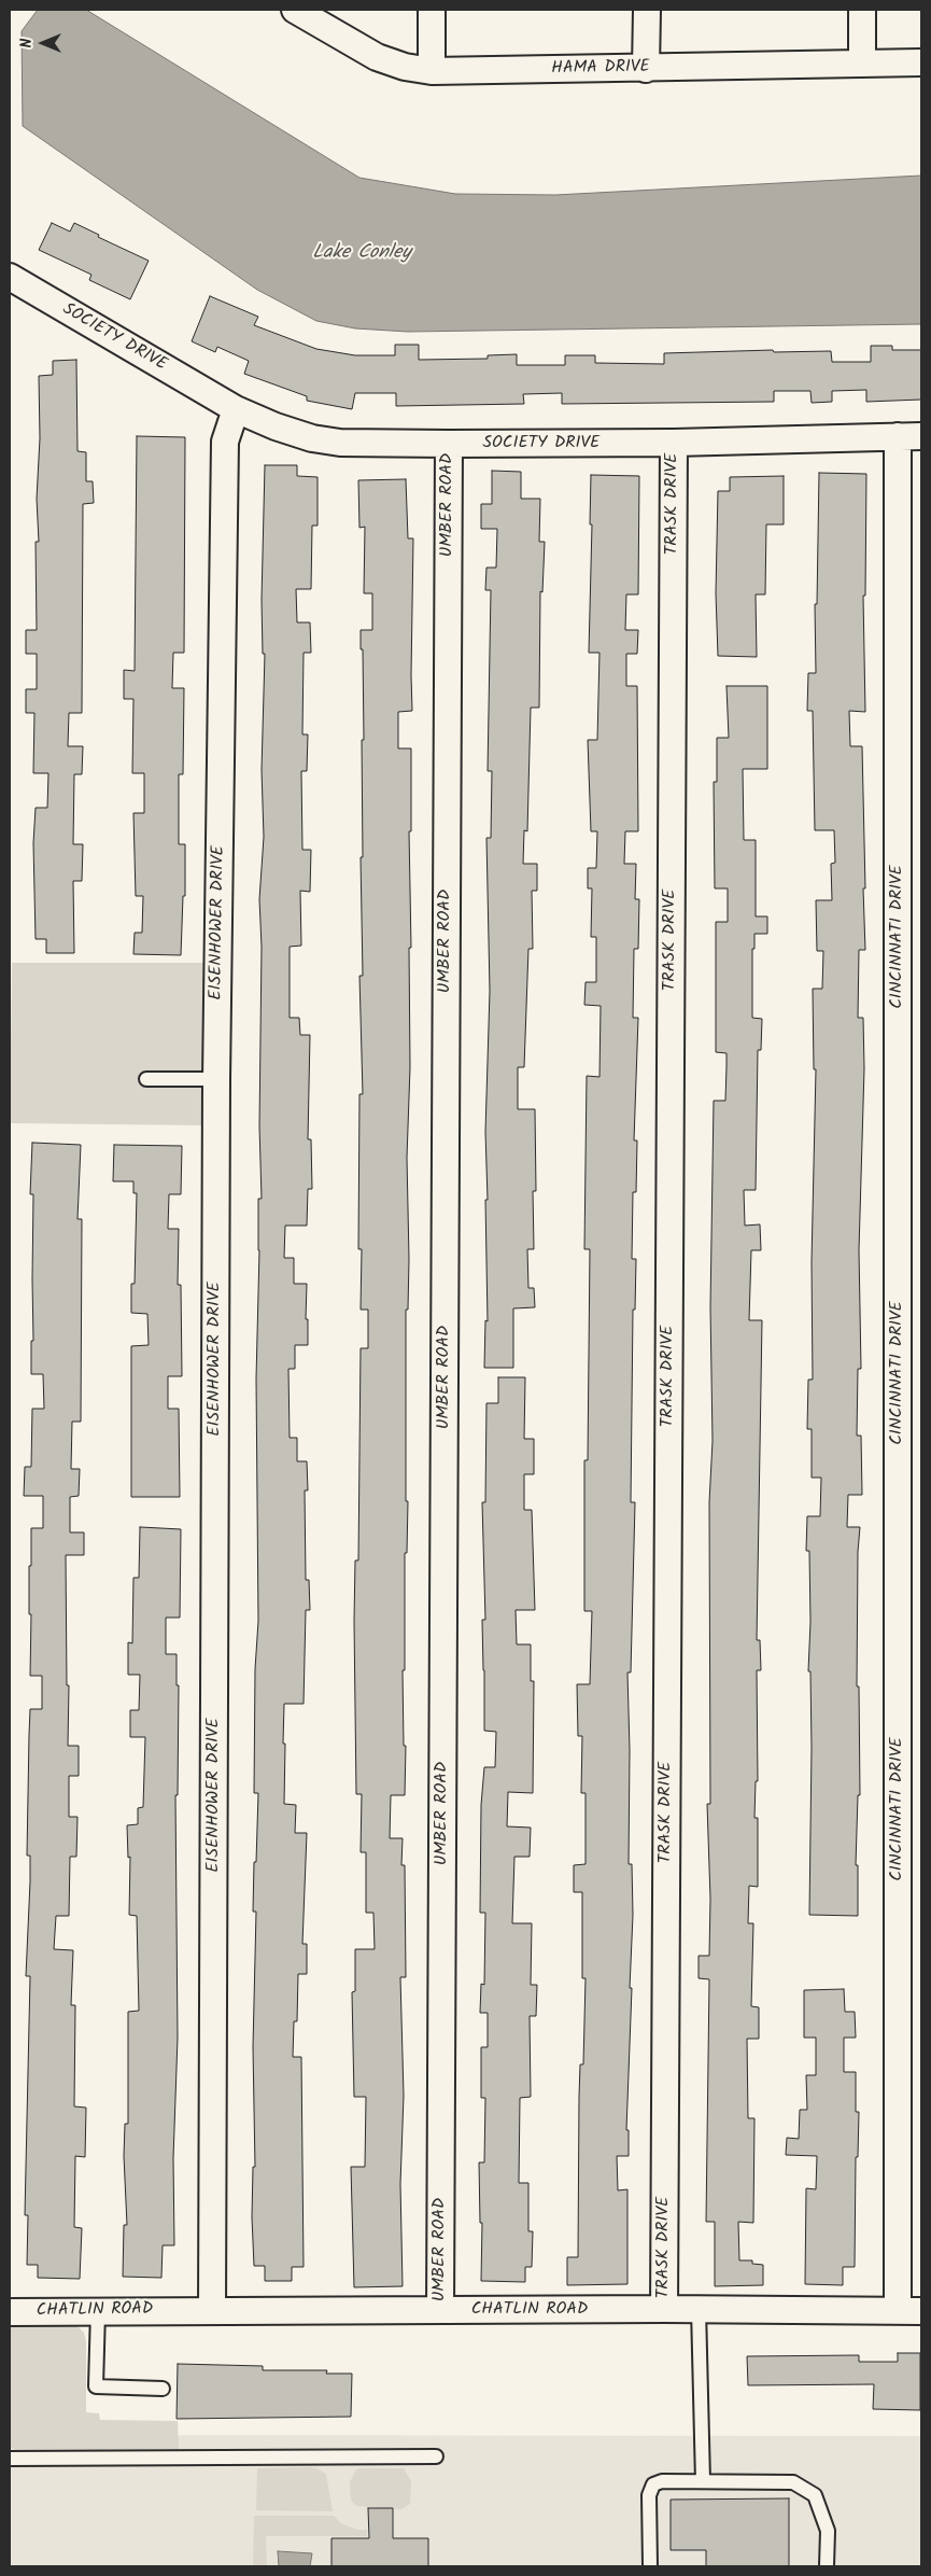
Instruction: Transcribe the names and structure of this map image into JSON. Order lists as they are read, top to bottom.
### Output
{
  "streets": {
    "street": [
      "HAMA DRIVE",
      "SOCIETY DRIVE",
      "TRASK DRIVE",
      "UMBER ROAD",
      "EISENHOWER DRIVE",
      "CINCINNATI DRIVE",
      "CHATLIN ROAD"
    ]
  },
  "crossings": [
    ["SOCIETY DRIVE", "TRASK DRIVE"],
    ["SOCIETY DRIVE", "UMBER ROAD"],
    ["SOCIETY DRIVE", "EISENHOWER DRIVE"],
    ["SOCIETY DRIVE", "CINCINNATI DRIVE"],
    ["TRASK DRIVE", "CHATLIN ROAD"],
    ["UMBER ROAD", "CHATLIN ROAD"],
    ["EISENHOWER DRIVE", "CHATLIN ROAD"],
    ["CINCINNATI DRIVE", "CHATLIN ROAD"]
  ],
  "water": ["Lake Conley"],
  "north": "left"
}
